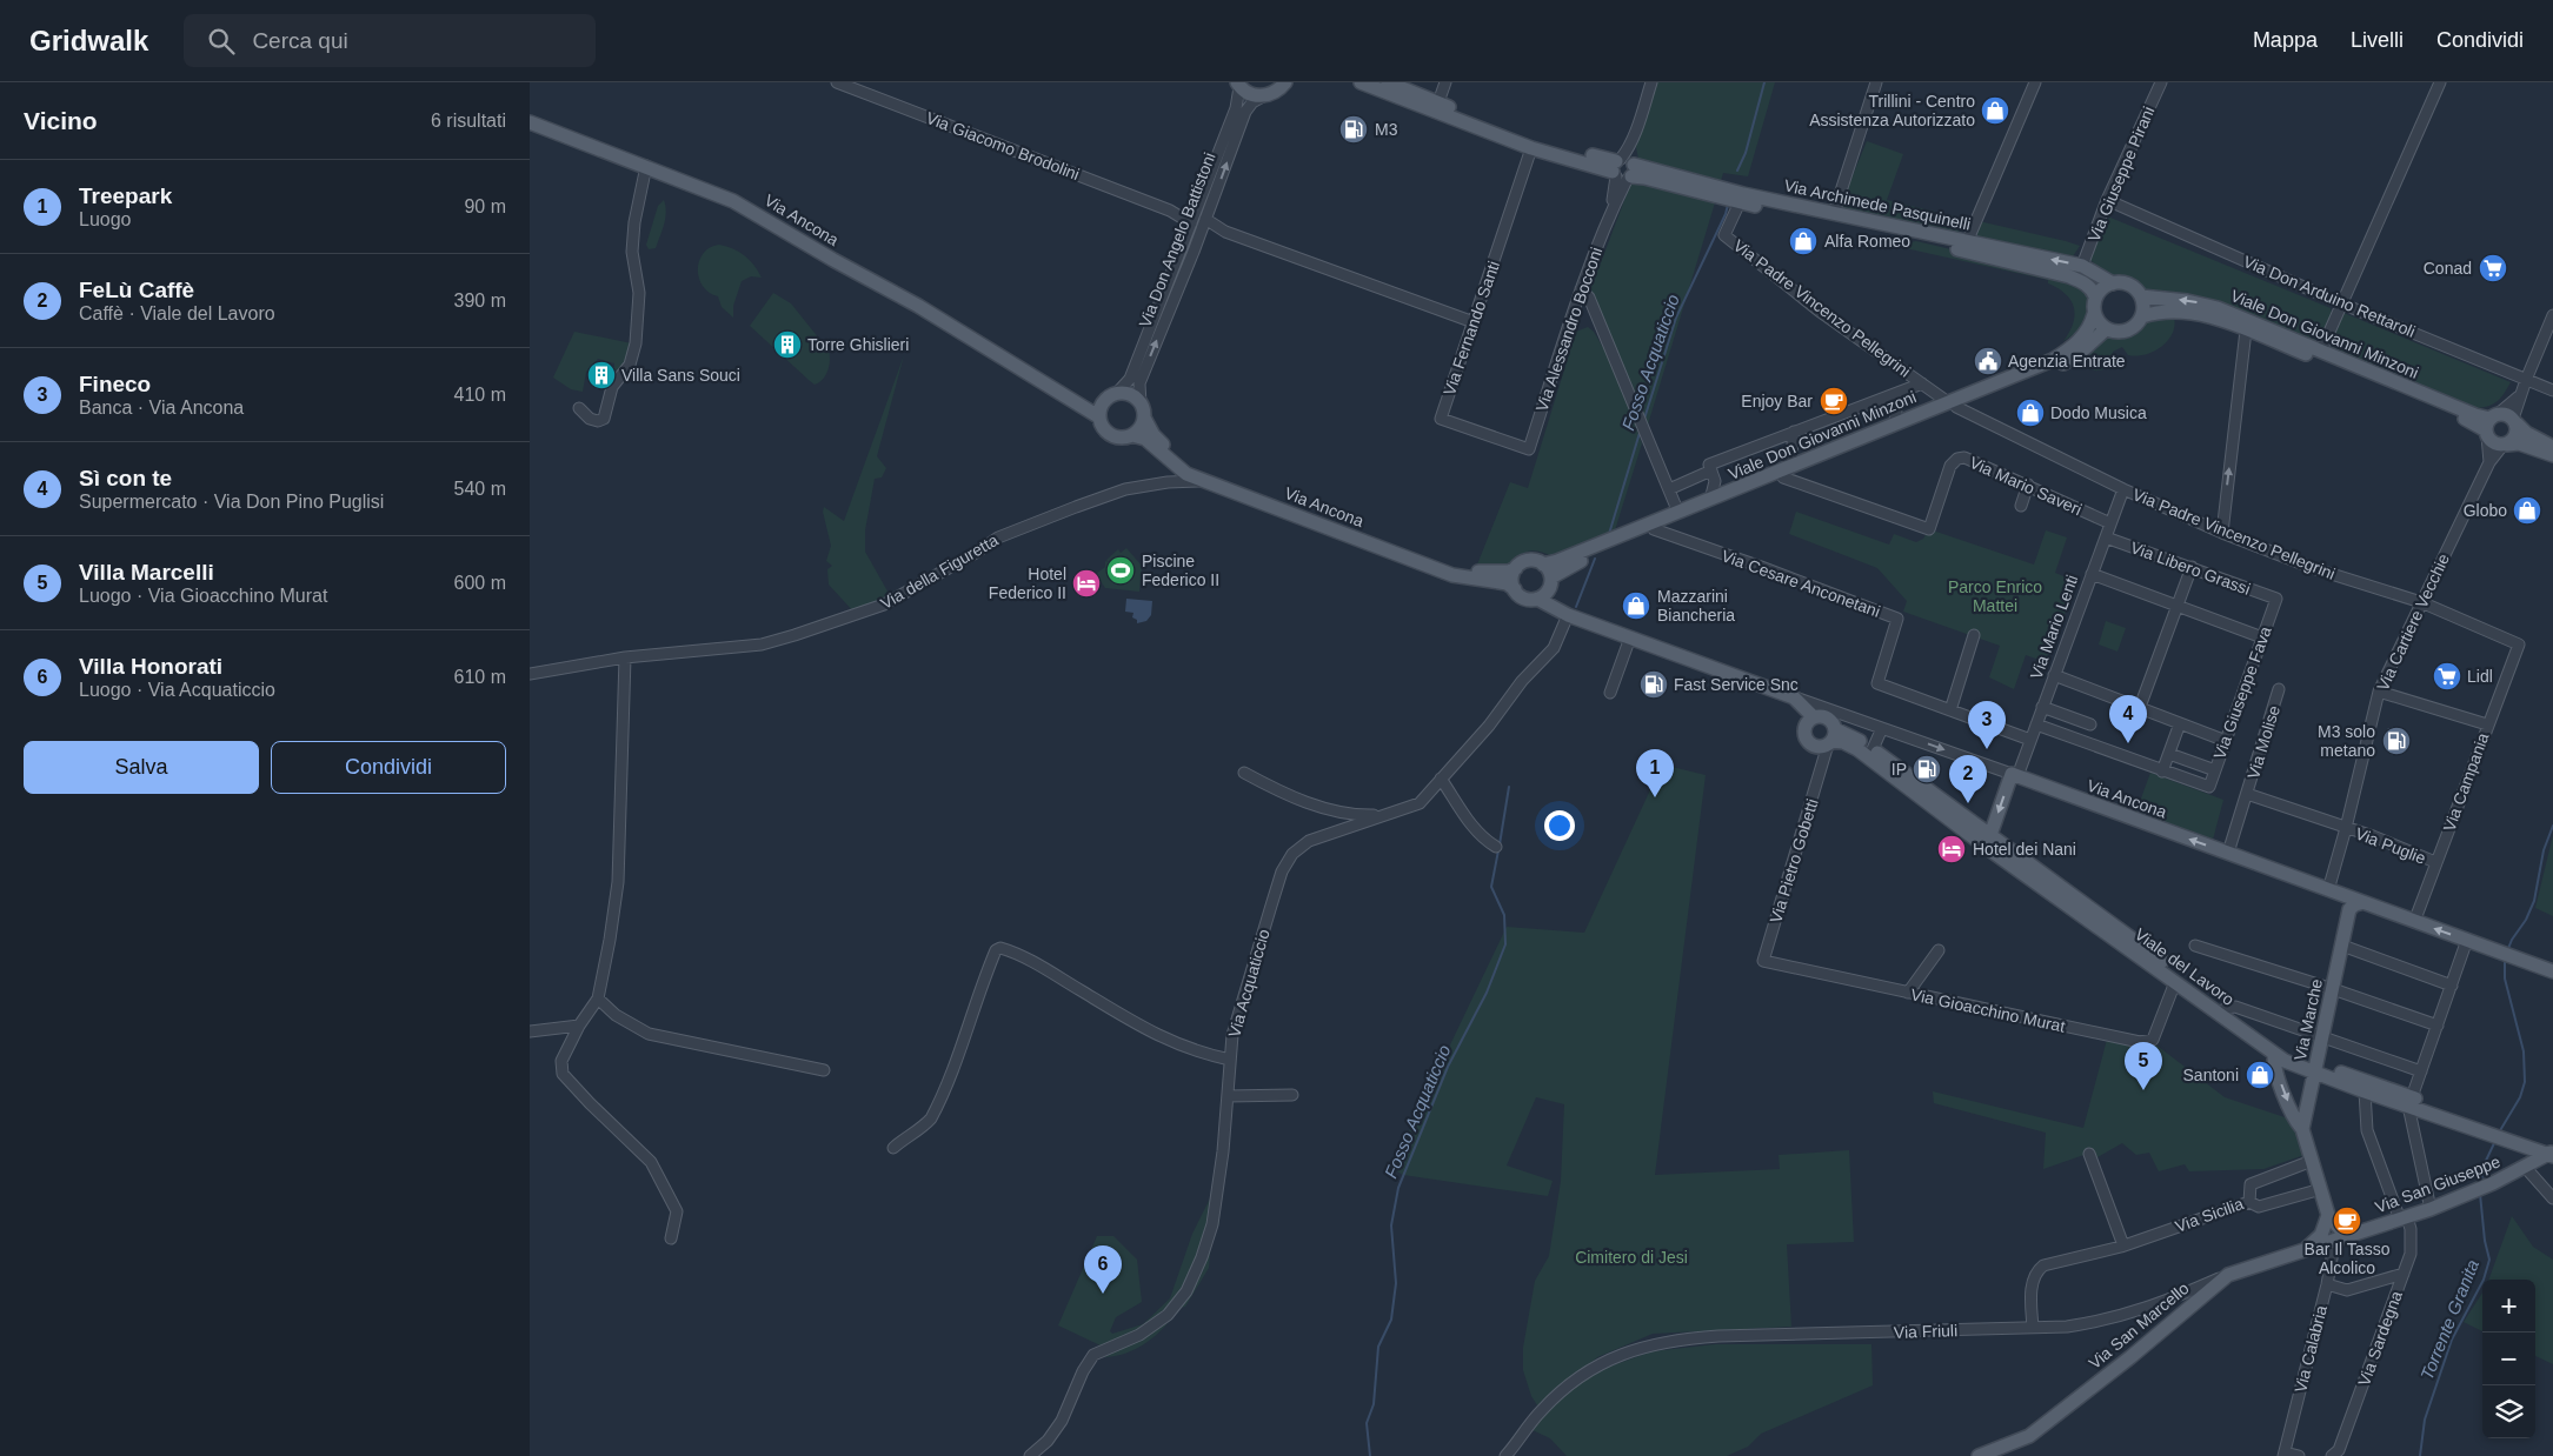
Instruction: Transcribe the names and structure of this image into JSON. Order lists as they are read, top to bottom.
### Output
{
  "streets": {
    "main road": [
      "Via Archimede Pasquinelli",
      "Via Ancona",
      "Via Don Angelo Battistoni",
      "Viale Don Giovanni Minzoni",
      "Via Mario Lenti",
      "Viale del Lavoro",
      "Via Marche",
      "Via San Giuseppe",
      "Via San Marcello"
    ],
    "street": [
      "Via Giacomo Brodolini",
      "Via Giuseppe Pirani",
      "Via Don Arduino Rettaroli",
      "Via Padre Vincenzo Pellegrini",
      "Via Fernando Santi",
      "Via Alessandro Bocconi",
      "Via Mario Saveri",
      "Via Libero Grassi",
      "Via della Figuretta",
      "Via Cesare Anconetani",
      "Via Cartiere Vecchie",
      "Via Giuseppe Fava",
      "Via Molise",
      "Via Campania",
      "Via Puglie",
      "Via Pietro Gobetti",
      "Via Acquaticcio",
      "Via Gioacchino Murat",
      "Via Sicilia",
      "Via Friuli",
      "Via Sardegna",
      "Via Calabria"
    ]
  },
  "crossings": [
    ["Via Giacomo Brodolini", "Via Don Angelo Battistoni"],
    ["Via Giuseppe Pirani", "Via Archimede Pasquinelli"],
    ["Via Giuseppe Pirani", "Via Don Arduino Rettaroli"],
    ["Via Archimede Pasquinelli", "Via Padre Vincenzo Pellegrini"],
    ["Via Archimede Pasquinelli", "Via Fernando Santi"],
    ["Via Archimede Pasquinelli", "Via Alessandro Bocconi"],
    ["Via Archimede Pasquinelli", "Viale Don Giovanni Minzoni"],
    ["Via Ancona", "Via Don Angelo Battistoni"],
    ["Via Ancona", "Viale Don Giovanni Minzoni"],
    ["Via Ancona", "Via della Figuretta"],
    ["Via Ancona", "Via Cartiere Vecchie"],
    ["Via Ancona", "Via Mario Lenti"],
    ["Via Ancona", "Via Molise"],
    ["Via Ancona", "Via Campania"],
    ["Via Ancona", "Viale del Lavoro"],
    ["Via Ancona", "Via Acquaticcio"],
    ["Via Padre Vincenzo Pellegrini", "Viale Don Giovanni Minzoni"],
    ["Via Padre Vincenzo Pellegrini", "Via Cartiere Vecchie"],
    ["Via Padre Vincenzo Pellegrini", "Via Mario Lenti"],
    ["Via Padre Vincenzo Pellegrini", "Via Campania"],
    ["Via Fernando Santi", "Via Alessandro Bocconi"],
    ["Viale Don Giovanni Minzoni", "Via Mario Saveri"],
    ["Viale Don Giovanni Minzoni", "Via Cesare Anconetani"],
    ["Viale Don Giovanni Minzoni", "Via Cartiere Vecchie"],
    ["Via Mario Saveri", "Via Mario Lenti"],
    ["Via Libero Grassi", "Via Mario Lenti"],
    ["Via Libero Grassi", "Via Giuseppe Fava"],
    ["Via Cesare Anconetani", "Via Mario Lenti"],
    ["Via Cartiere Vecchie", "Via Molise"],
    ["Via Cartiere Vecchie", "Via Puglie"],
    ["Via Mario Lenti", "Viale del Lavoro"],
    ["Via Molise", "Via Puglie"],
    ["Via Campania", "Via Puglie"],
    ["Via Pietro Gobetti", "Viale del Lavoro"],
    ["Via Pietro Gobetti", "Via Gioacchino Murat"],
    ["Viale del Lavoro", "Via Gioacchino Murat"],
    ["Viale del Lavoro", "Via Marche"],
    ["Viale del Lavoro", "Via San Giuseppe"],
    ["Viale del Lavoro", "Via Sardegna"],
    ["Via Marche", "Via San Giuseppe"],
    ["Via Marche", "Via Sicilia"],
    ["Via Marche", "Via San Marcello"],
    ["Via Marche", "Via Calabria"],
    ["Via San Giuseppe", "Via San Marcello"],
    ["Via San Giuseppe", "Via Sardegna"],
    ["Via San Giuseppe", "Via Calabria"],
    ["Via Sicilia", "Via Friuli"],
    ["Via San Marcello", "Via Friuli"],
    ["Via San Marcello", "Via Calabria"]
  ],
  "one_way": ["Via Don Angelo Battistoni"],
  "water": ["Fosso Acquaticcio", "Torrente Granita"],
  "parks": ["Parco Enrico Mattei", "Cimitero di Jesi"],
  "places": {
    "shop": [
      "Trillini - Centro Assistenza Autorizzato",
      "Alfa Romeo",
      "Dodo Musica",
      "Globo",
      "Mazzarini Biancheria",
      "Santoni"
    ],
    "fuel station": [
      "M3",
      "Fast Service Snc",
      "M3 solo metano",
      "IP"
    ],
    "supermarket": ["Conad", "Lidl"],
    "building": ["Torre Ghislieri", "Villa Sans Souci"],
    "public building": ["Agenzia Entrate"],
    "cafe": ["Enjoy Bar", "Bar Il Tasso Alcolico"],
    "sports": ["Piscine Federico II"],
    "hotel": ["Hotel Federico II", "Hotel dei Nani"]
  },
  "page": {
    "header": "Gridwalk",
    "search": "Cerca qui",
    "nav": ["Mappa", "Livelli", "Condividi"],
    "heading": ["Vicino", "6 risultati"],
    "list": [
      {
        "mark": "1",
        "name": "Treepark",
        "note": "Luogo",
        "value": "90 m"
      },
      {
        "mark": "2",
        "name": "FeLù Caffè",
        "note": "Caffè · Viale del Lavoro",
        "value": "390 m"
      },
      {
        "mark": "3",
        "name": "Fineco",
        "note": "Banca · Via Ancona",
        "value": "410 m"
      },
      {
        "mark": "4",
        "name": "Sì con te",
        "note": "Supermercato · Via Don Pino Puglisi",
        "value": "540 m"
      },
      {
        "mark": "5",
        "name": "Villa Marcelli",
        "note": "Luogo · Via Gioacchino Murat",
        "value": "600 m"
      },
      {
        "mark": "6",
        "name": "Villa Honorati",
        "note": "Luogo · Via Acquaticcio",
        "value": "610 m"
      }
    ],
    "pins": [
      "4",
      "3",
      "1",
      "2",
      "5",
      "6"
    ],
    "buttons": ["Salva", "Condividi"],
    "map_buttons": ["+", "−"]
  }
}
